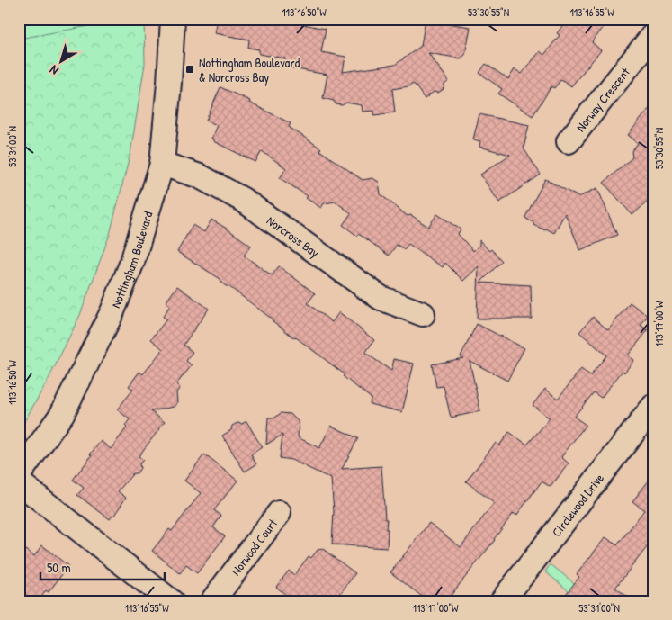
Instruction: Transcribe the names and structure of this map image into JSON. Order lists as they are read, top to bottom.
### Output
{
  "streets": {
    "street": [
      "Norway Crescent",
      "Norcross Bay",
      "Nottingham Boulevard",
      "Circlewood Drive",
      "Norwood Court"
    ]
  },
  "crossings": [
    ["Norcross Bay", "Nottingham Boulevard"]
  ],
  "places": {
    "transit": ["Nottingham Boulevard & Norcross Bay"]
  },
  "scale_bar": "50 m",
  "north": "bottom left",
  "coordinates": [
    "113°16'50\"W",
    "53°30'55\"N",
    "113°16'55\"W",
    "53°31'00\"N",
    "113°17'00\"W"
  ]
}
